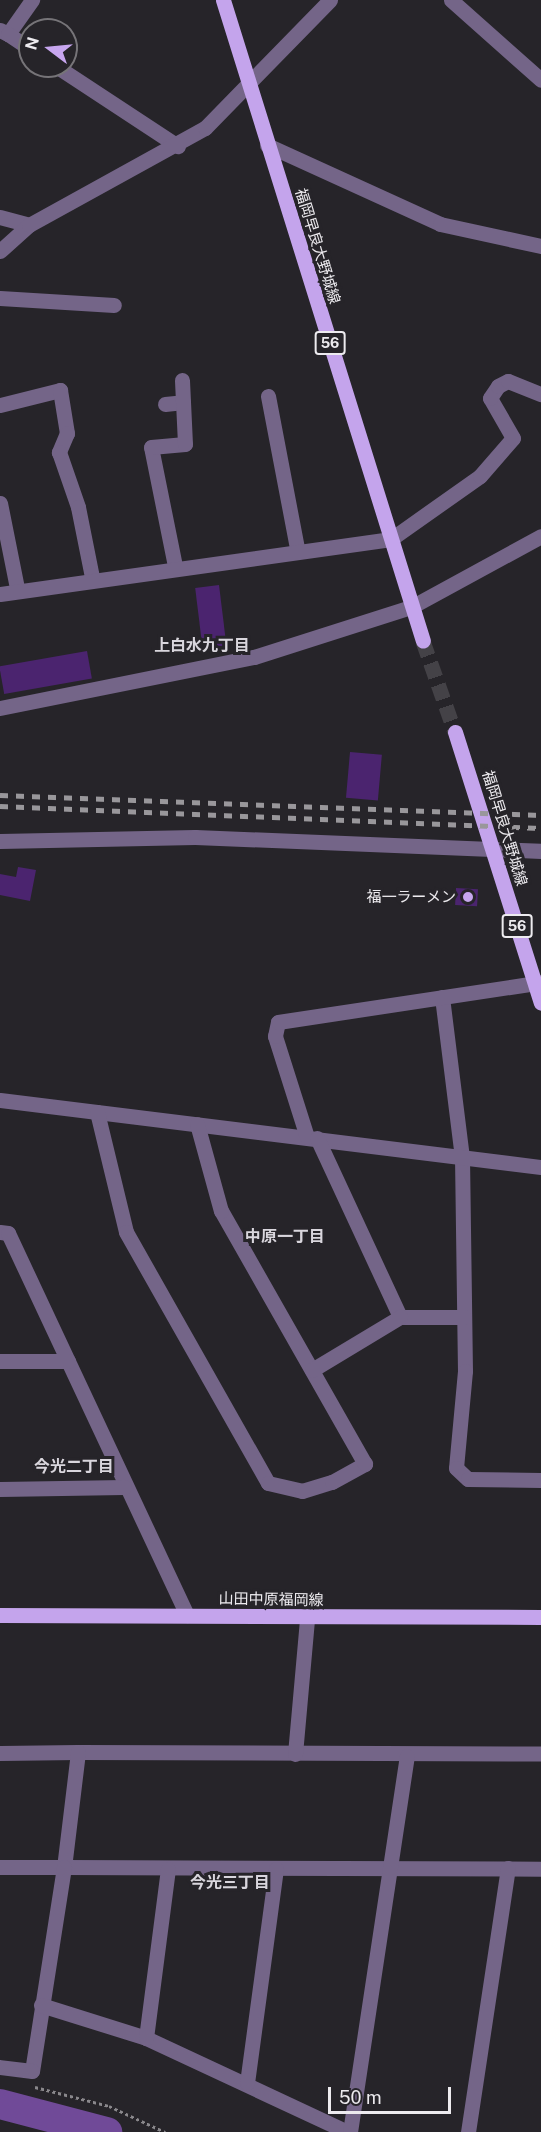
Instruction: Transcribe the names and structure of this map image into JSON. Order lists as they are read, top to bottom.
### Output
{
  "streets": {
    "main road": ["福岡早良大野城線", "56", "山田中原福岡線"]
  },
  "districts": [
    "上白水九丁目",
    "中原一丁目",
    "今光二丁目",
    "今光三丁目"
  ],
  "places": ["福一ラーメン"],
  "scale_bar": "50 m",
  "north": "left"
}
